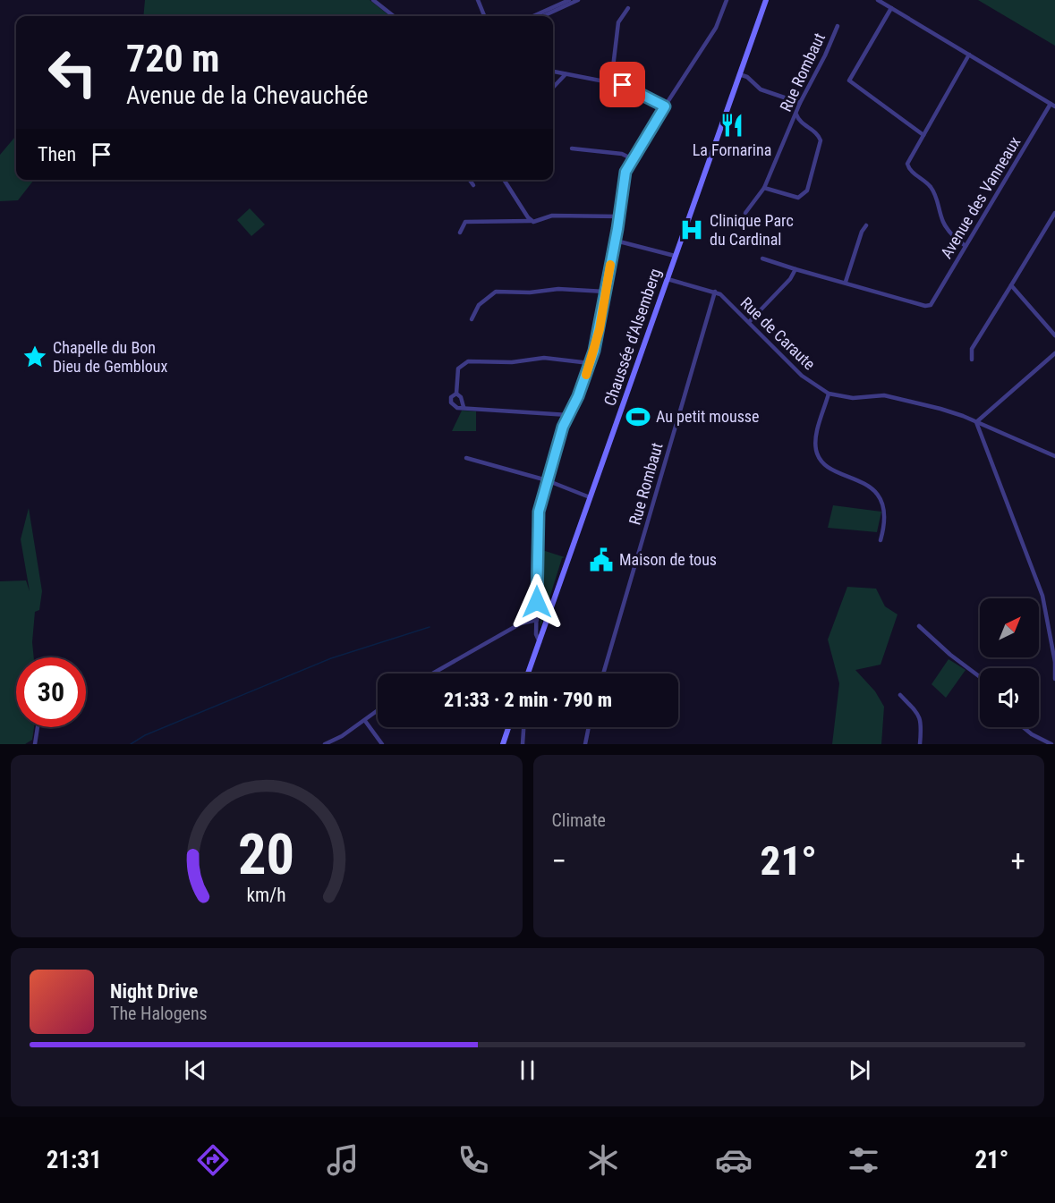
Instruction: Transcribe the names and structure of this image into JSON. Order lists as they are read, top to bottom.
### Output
{
  "streets": {
    "main road": ["Chaussée d'Alsemberg"],
    "street": ["Rue Rombaut", "Avenue des Vanneaux", "Rue de Caraute"]
  },
  "crossings": [
    ["Rue Rombaut", "Rue de Caraute"],
    ["Rue de Caraute", "Chaussée d'Alsemberg"]
  ],
  "places": {
    "restaurant": ["La Fornarina"],
    "hospital": ["Clinique Parc du Cardinal"],
    "place": ["Chapelle du Bon Dieu de Gembloux"],
    "sports": ["Au petit mousse"],
    "public building": ["Maison de tous"]
  },
  "north": "top right",
  "page": {
    "turn": ["720 m", "Avenue de la Chevauchée"],
    "then": "Then",
    "limit": "30",
    "trip": "21:33 · 2 min · 790 m",
    "tile": "Climate",
    "heat": ["−", "21°", "+"],
    "song": ["Night Drive", "The Halogens"],
    "tabs": ["21:31", "21°"],
    "gauge": ["20", "km/h"]
  }
}
